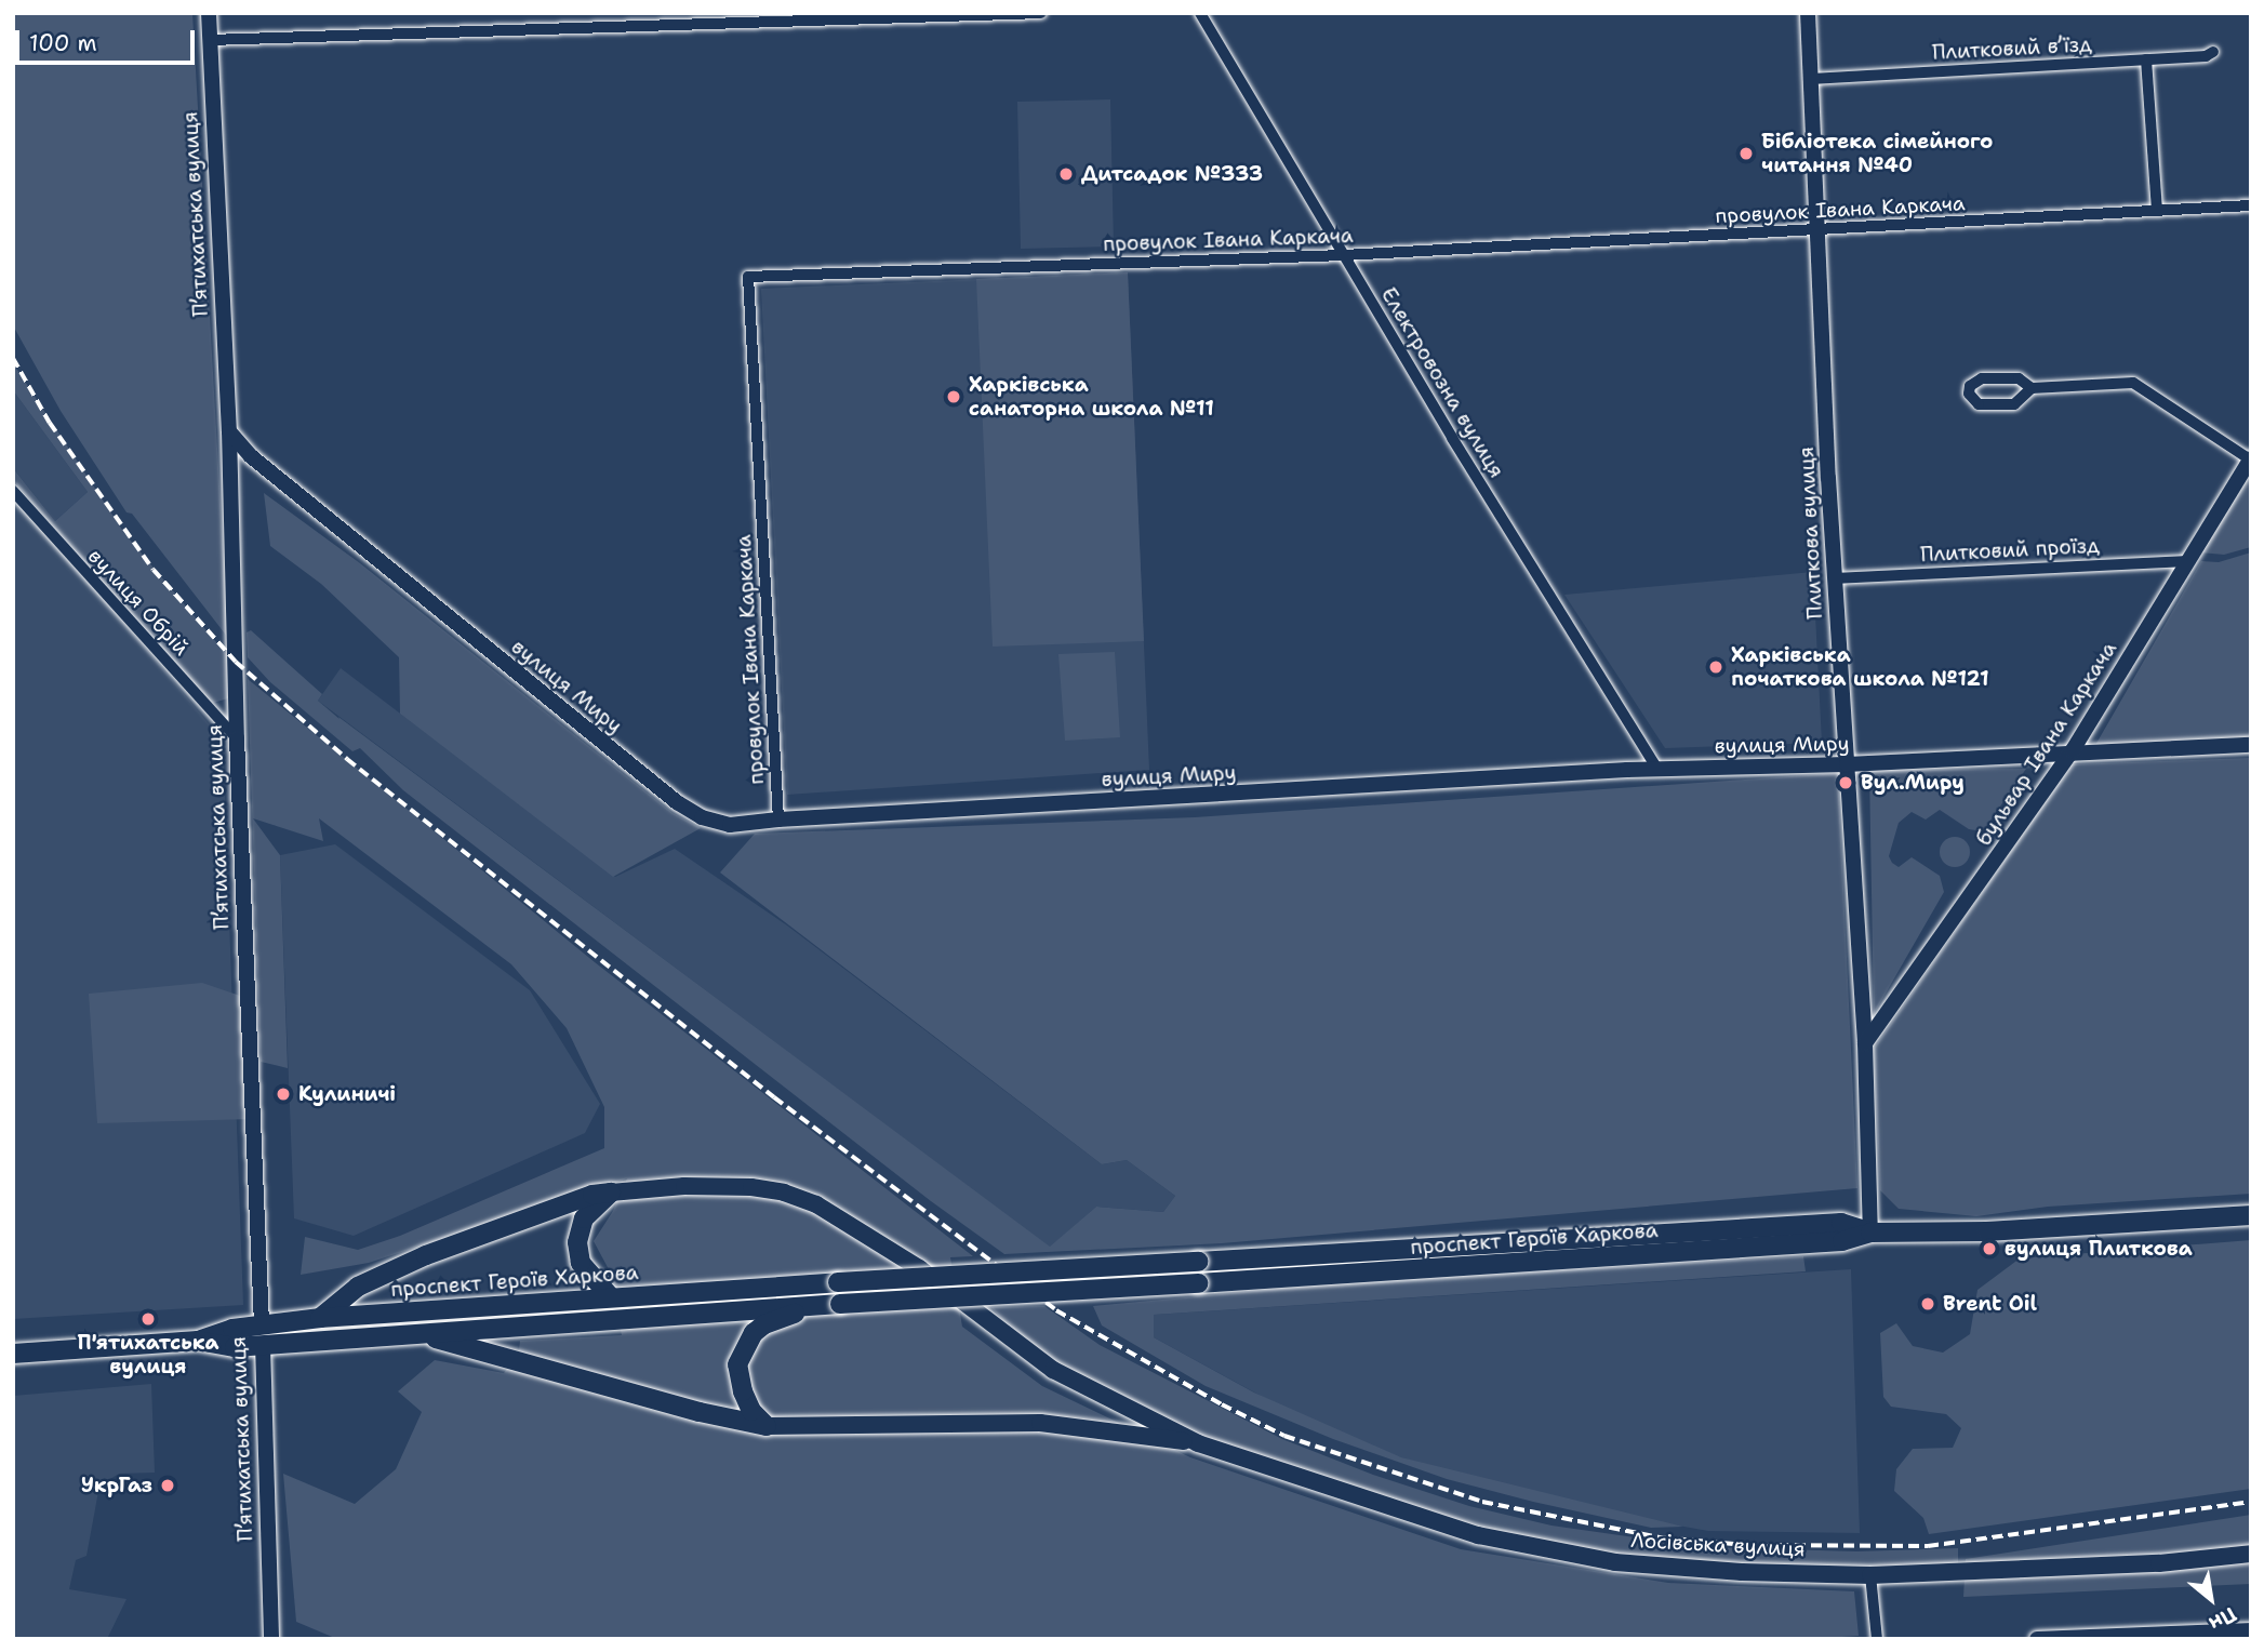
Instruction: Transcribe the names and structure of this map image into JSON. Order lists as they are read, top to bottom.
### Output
{
  "streets": {
    "main road": ["П’ятихатська вулиця", "проспект Героїв Харкова", "Лосівська вулиця"],
    "street": [
      "Плитковий в’їзд",
      "провулок Івана Каркача",
      "Електровозна вулиця",
      "Плиткова вулиця",
      "Плитковий проїзд",
      "вулиця Обрій",
      "вулиця Миру",
      "бульвар Івана Каркача"
    ]
  },
  "crossings": [
    ["Плитковий в’їзд", "Плиткова вулиця"],
    ["провулок Івана Каркача", "Електровозна вулиця"],
    ["провулок Івана Каркача", "Плиткова вулиця"],
    ["провулок Івана Каркача", "вулиця Миру"],
    ["П’ятихатська вулиця", "вулиця Обрій"],
    ["П’ятихатська вулиця", "вулиця Миру"],
    ["П’ятихатська вулиця", "проспект Героїв Харкова"],
    ["Електровозна вулиця", "вулиця Миру"],
    ["Плиткова вулиця", "Плитковий проїзд"],
    ["Плиткова вулиця", "вулиця Миру"],
    ["Плиткова вулиця", "бульвар Івана Каркача"],
    ["Плиткова вулиця", "проспект Героїв Харкова"],
    ["Плитковий проїзд", "бульвар Івана Каркача"],
    ["вулиця Миру", "бульвар Івана Каркача"]
  ],
  "places": [
    "Бібліотека сімейного читання №40",
    "Дитсадок №333",
    "Харківська санаторна школа №11",
    "Харківська початкова школа №121",
    "Вул.Миру",
    "Кулиничі",
    "вулиця Плиткова",
    "Brent Oil",
    "П'ятихатська вулиця",
    "УкрГаз"
  ],
  "scale_bar": "100 m",
  "north": "bottom right"
}
